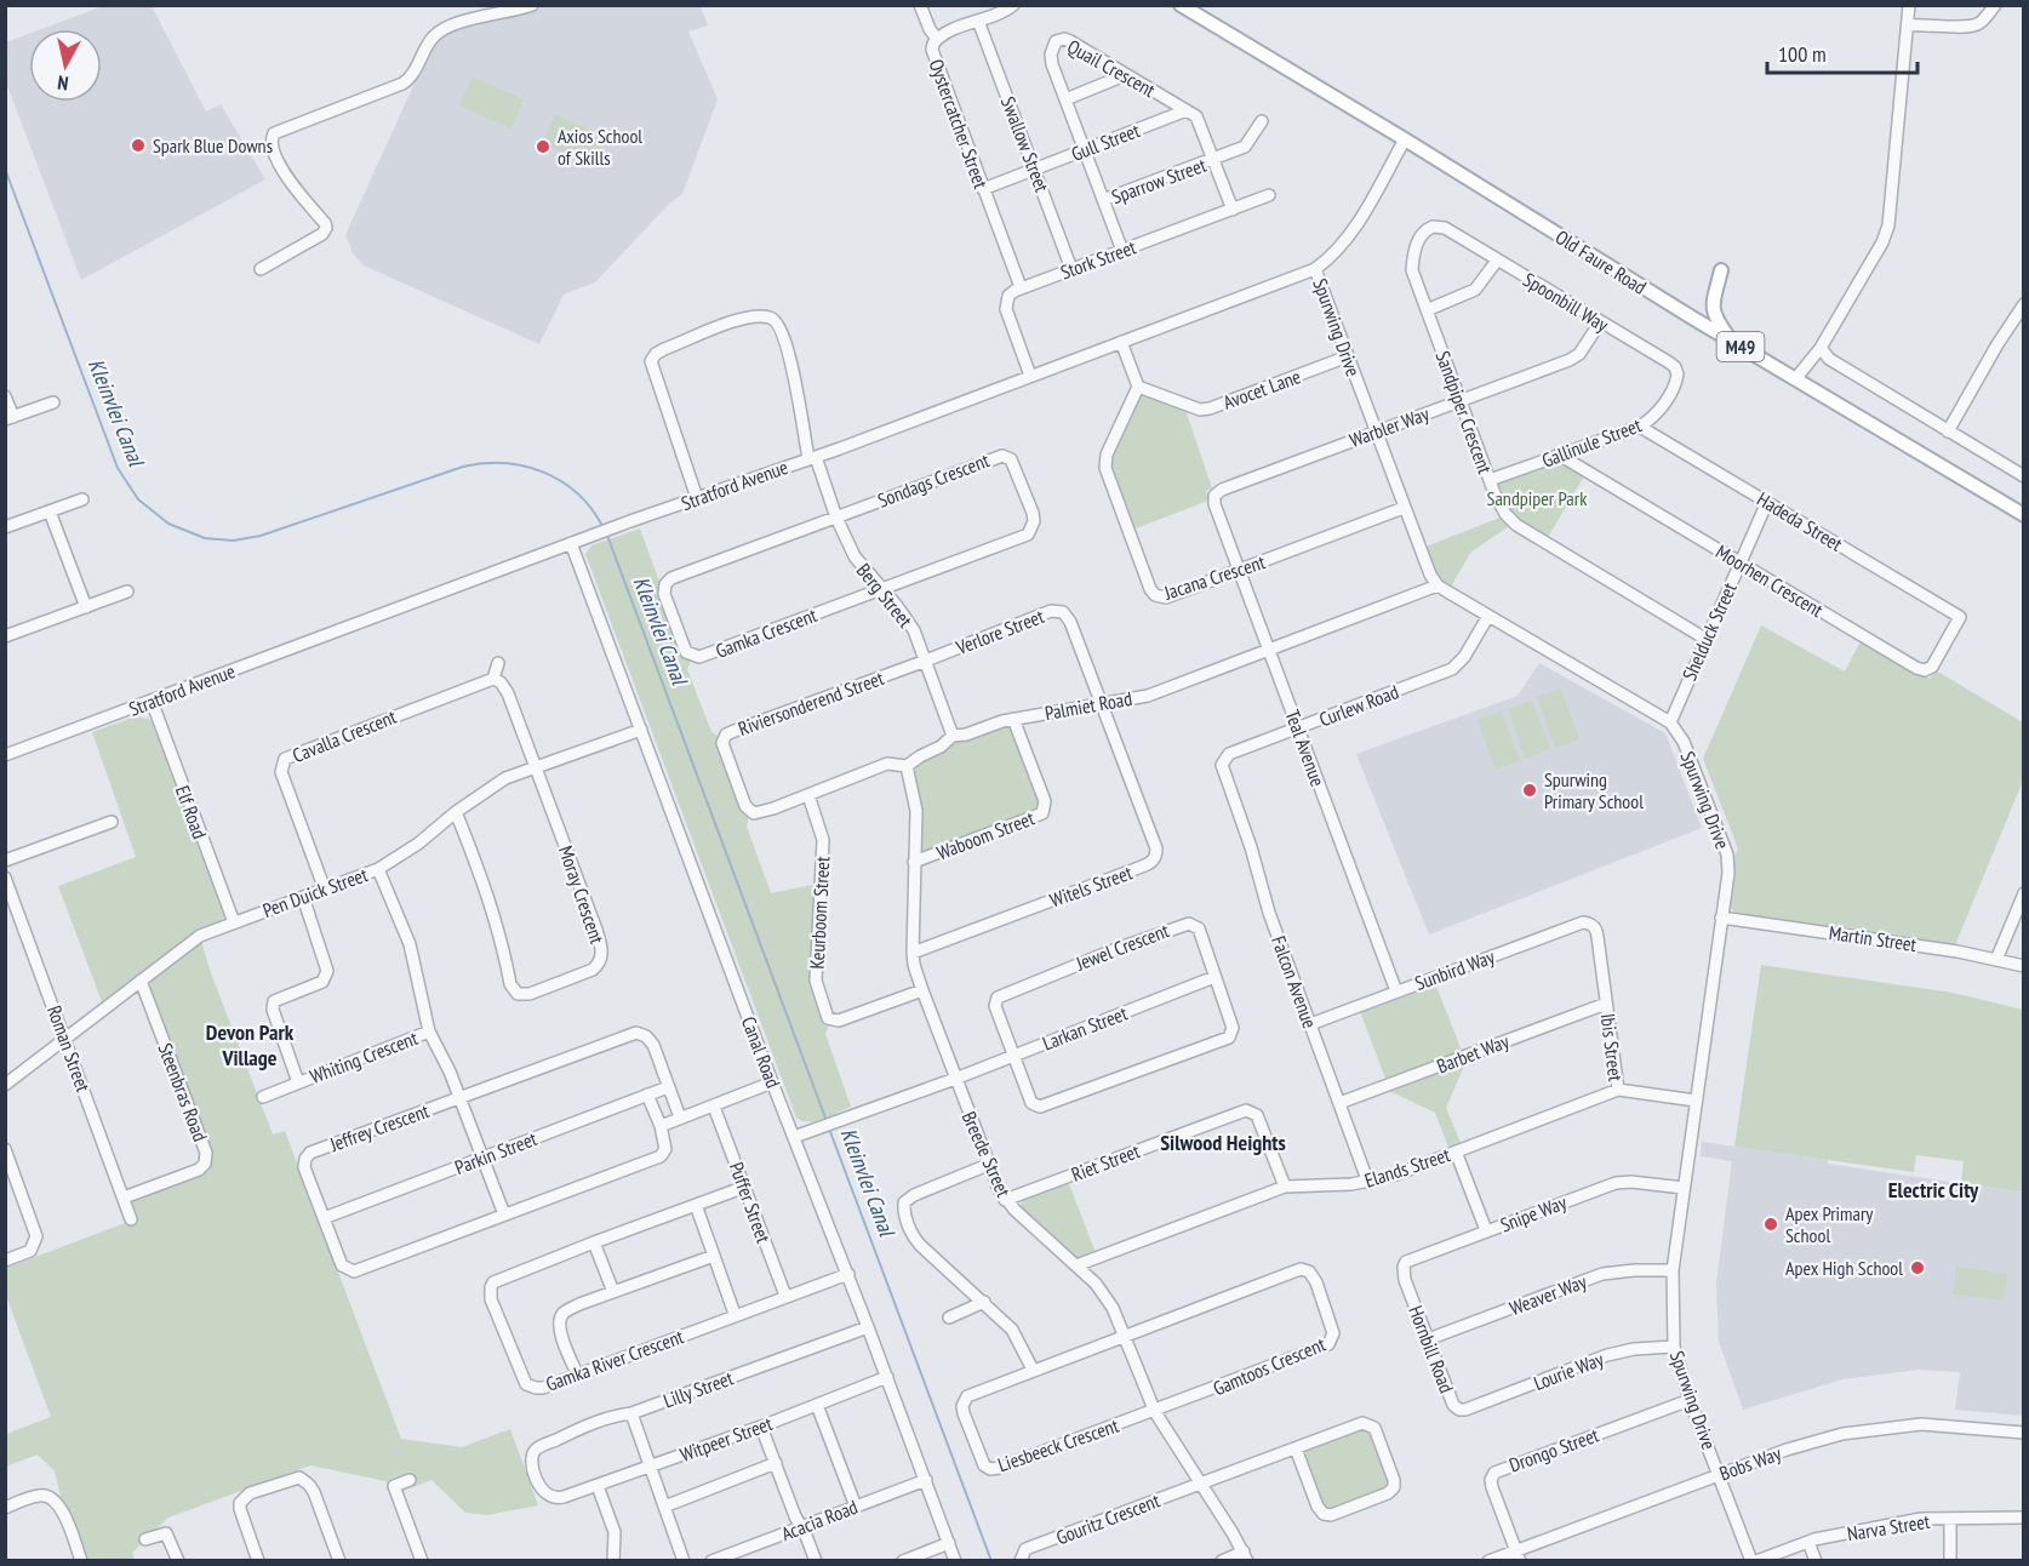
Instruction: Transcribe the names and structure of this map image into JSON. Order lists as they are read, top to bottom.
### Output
{
  "streets": {
    "main road": ["Old Faure Road", "M49"],
    "street": [
      "Quail Crescent",
      "Oystercatcher Street",
      "Gull Street",
      "Swallow Street",
      "Sparrow Street",
      "Stork Street",
      "Spoonbill Way",
      "Spurwing Drive",
      "Avocet Lane",
      "Sandpiper Crescent",
      "Warbler Way",
      "Gallinule Street",
      "Sondags Crescent",
      "Stratford Avenue",
      "Hadeda Street",
      "Jacana Crescent",
      "Moorhen Crescent",
      "Berg Street",
      "Verlore Street",
      "Shelduck Street",
      "Gamka Crescent",
      "Riviersonderend Street",
      "Palmiet Road",
      "Curlew Road",
      "Cavalla Crescent",
      "Teal Avenue",
      "Elf Road",
      "Waboom Street",
      "Witels Street",
      "Pen Duick Street",
      "Moray Crescent",
      "Keurboom Street",
      "Martin Street",
      "Jewel Crescent",
      "Sunbird Way",
      "Falcon Avenue",
      "Larkan Street",
      "Ibis Street",
      "Roman Street",
      "Canal Road",
      "Barbet Way",
      "Whiting Crescent",
      "Steenbras Road",
      "Jeffrey Crescent",
      "Parkin Street",
      "Breede Street",
      "Riet Street",
      "Elands Street",
      "Puffer Street",
      "Snipe Way",
      "Weaver Way",
      "Hornbill Road",
      "Gamka River Crescent",
      "Gamtoos Crescent",
      "Lourie Way",
      "Lilly Street",
      "Witpeer Street",
      "Liesbeeck Crescent",
      "Drongo Street",
      "Bobs Way",
      "Gouritz Crescent",
      "Acacia Road",
      "Narva Street"
    ]
  },
  "crossings": [
    ["Quail Crescent", "Gull Street"],
    ["Quail Crescent", "Sparrow Street"],
    ["Quail Crescent", "Stork Street"],
    ["Oystercatcher Street", "Gull Street"],
    ["Oystercatcher Street", "Swallow Street"],
    ["Oystercatcher Street", "Stork Street"],
    ["Gull Street", "Swallow Street"],
    ["Swallow Street", "Stork Street"],
    ["Old Faure Road", "Stratford Avenue"],
    ["Spoonbill Way", "Sandpiper Crescent"],
    ["Spoonbill Way", "Warbler Way"],
    ["Spoonbill Way", "Gallinule Street"],
    ["Spurwing Drive", "Avocet Lane"],
    ["Spurwing Drive", "Warbler Way"],
    ["Spurwing Drive", "Stratford Avenue"],
    ["Spurwing Drive", "Jacana Crescent"],
    ["Spurwing Drive", "Shelduck Street"],
    ["Spurwing Drive", "Palmiet Road"],
    ["Spurwing Drive", "Curlew Road"],
    ["Spurwing Drive", "Martin Street"],
    ["Spurwing Drive", "Elands Street"],
    ["Spurwing Drive", "Snipe Way"],
    ["Spurwing Drive", "Weaver Way"],
    ["Spurwing Drive", "Lourie Way"],
    ["Spurwing Drive", "Drongo Street"],
    ["Spurwing Drive", "Bobs Way"],
    ["Spurwing Drive", "Narva Street"],
    ["Avocet Lane", "Jacana Crescent"],
    ["Sandpiper Crescent", "Warbler Way"],
    ["Sandpiper Crescent", "Gallinule Street"],
    ["Sandpiper Crescent", "Shelduck Street"],
    ["Warbler Way", "Teal Avenue"],
    ["Gallinule Street", "Hadeda Street"],
    ["Gallinule Street", "Moorhen Crescent"],
    ["Sondags Crescent", "Berg Street"],
    ["Sondags Crescent", "Gamka Crescent"],
    ["Stratford Avenue", "Berg Street"],
    ["Stratford Avenue", "Elf Road"],
    ["Stratford Avenue", "Canal Road"],
    ["Hadeda Street", "Moorhen Crescent"],
    ["Hadeda Street", "Shelduck Street"],
    ["Jacana Crescent", "Teal Avenue"],
    ["Moorhen Crescent", "Shelduck Street"],
    ["Berg Street", "Verlore Street"],
    ["Berg Street", "Gamka Crescent"],
    ["Berg Street", "Riviersonderend Street"],
    ["Berg Street", "Palmiet Road"],
    ["Verlore Street", "Riviersonderend Street"],
    ["Verlore Street", "Palmiet Road"],
    ["Verlore Street", "Witels Street"],
    ["Riviersonderend Street", "Palmiet Road"],
    ["Palmiet Road", "Teal Avenue"],
    ["Palmiet Road", "Waboom Street"],
    ["Palmiet Road", "Witels Street"],
    ["Palmiet Road", "Keurboom Street"],
    ["Palmiet Road", "Breede Street"],
    ["Curlew Road", "Teal Avenue"],
    ["Curlew Road", "Falcon Avenue"],
    ["Cavalla Crescent", "Pen Duick Street"],
    ["Teal Avenue", "Sunbird Way"],
    ["Elf Road", "Pen Duick Street"],
    ["Waboom Street", "Breede Street"],
    ["Witels Street", "Breede Street"],
    ["Pen Duick Street", "Moray Crescent"],
    ["Pen Duick Street", "Roman Street"],
    ["Pen Duick Street", "Canal Road"],
    ["Pen Duick Street", "Whiting Crescent"],
    ["Pen Duick Street", "Steenbras Road"],
    ["Keurboom Street", "Breede Street"],
    ["Jewel Crescent", "Larkan Street"],
    ["Sunbird Way", "Falcon Avenue"],
    ["Sunbird Way", "Ibis Street"],
    ["Falcon Avenue", "Barbet Way"],
    ["Falcon Avenue", "Elands Street"],
    ["Larkan Street", "Canal Road"],
    ["Larkan Street", "Breede Street"],
    ["Ibis Street", "Barbet Way"],
    ["Ibis Street", "Elands Street"],
    ["Roman Street", "Steenbras Road"],
    ["Canal Road", "Lilly Street"],
    ["Canal Road", "Witpeer Street"],
    ["Canal Road", "Acacia Road"],
    ["Whiting Crescent", "Jeffrey Crescent"],
    ["Whiting Crescent", "Parkin Street"],
    ["Jeffrey Crescent", "Parkin Street"],
    ["Breede Street", "Riet Street"],
    ["Breede Street", "Elands Street"],
    ["Breede Street", "Gamtoos Crescent"],
    ["Breede Street", "Liesbeeck Crescent"],
    ["Breede Street", "Gouritz Crescent"],
    ["Riet Street", "Elands Street"],
    ["Puffer Street", "Gamka River Crescent"],
    ["Snipe Way", "Hornbill Road"],
    ["Weaver Way", "Hornbill Road"],
    ["Hornbill Road", "Lourie Way"],
    ["Gamtoos Crescent", "Liesbeeck Crescent"],
    ["Lilly Street", "Witpeer Street"],
    ["Drongo Street", "Bobs Way"]
  ],
  "districts": ["Devon Park Village", "Silwood Heights", "Electric City"],
  "water": ["Kleinvlei Canal"],
  "parks": ["Sandpiper Park"],
  "places": [
    "Spark Blue Downs",
    "Axios School of Skills",
    "Spurwing Primary School",
    "Apex Primary School",
    "Apex High School"
  ],
  "scale_bar": "100 m",
  "north": "bottom"
}
